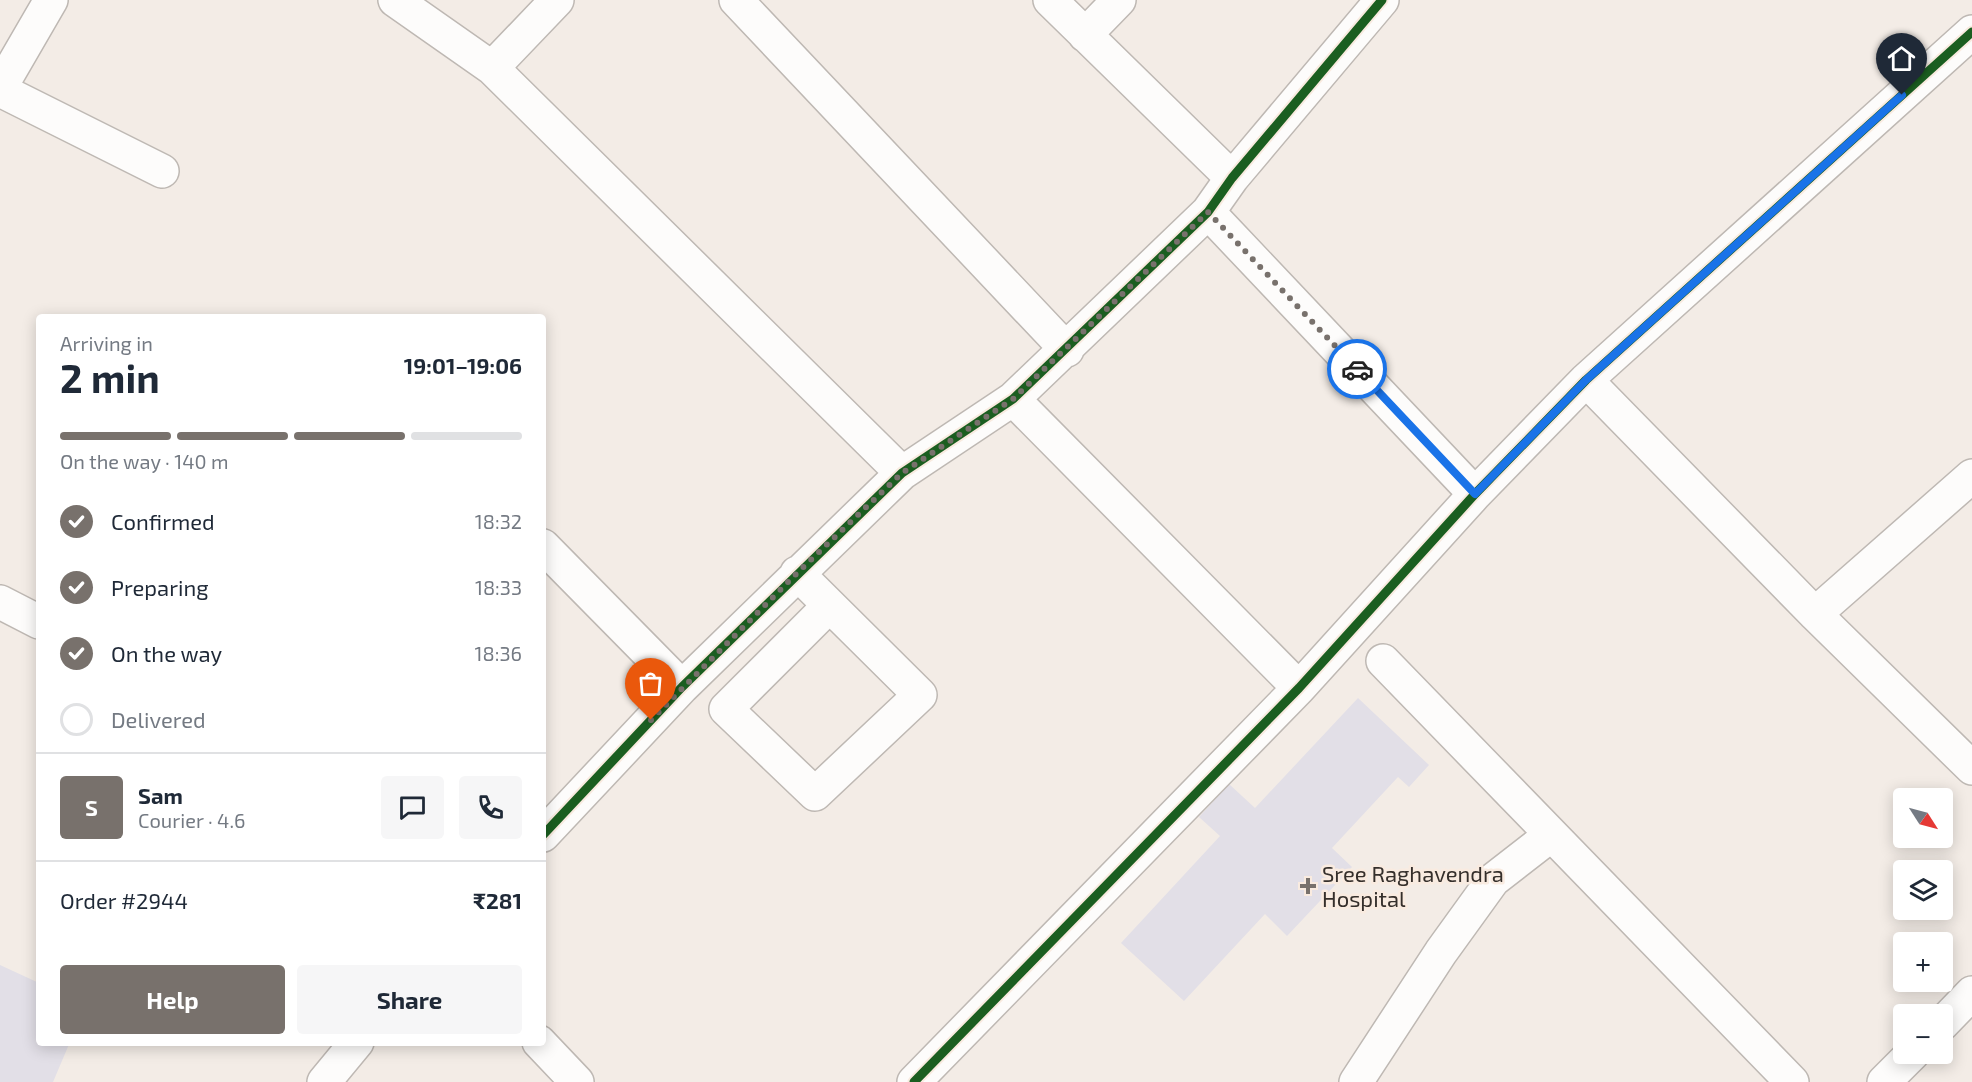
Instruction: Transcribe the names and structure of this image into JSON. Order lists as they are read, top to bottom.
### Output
{
  "places": {
    "health": ["Sree Raghavendra Hospital"]
  },
  "north": "bottom right",
  "page": {
    "heading": ["2 min", "Arriving in", "19:01–19:06"],
    "panel": [
      "Sam",
      "Courier · 4.6",
      "Order #2944",
      "₹281"
    ],
    "bar": "On the way · 140 m",
    "list": [
      ["Confirmed", "18:32"],
      ["Preparing", "18:33"],
      ["On the way", "18:36"],
      "Delivered"
    ],
    "round": "S",
    "map_buttons": ["+", "−"],
    "buttons": ["Help", "Share"]
  }
}
